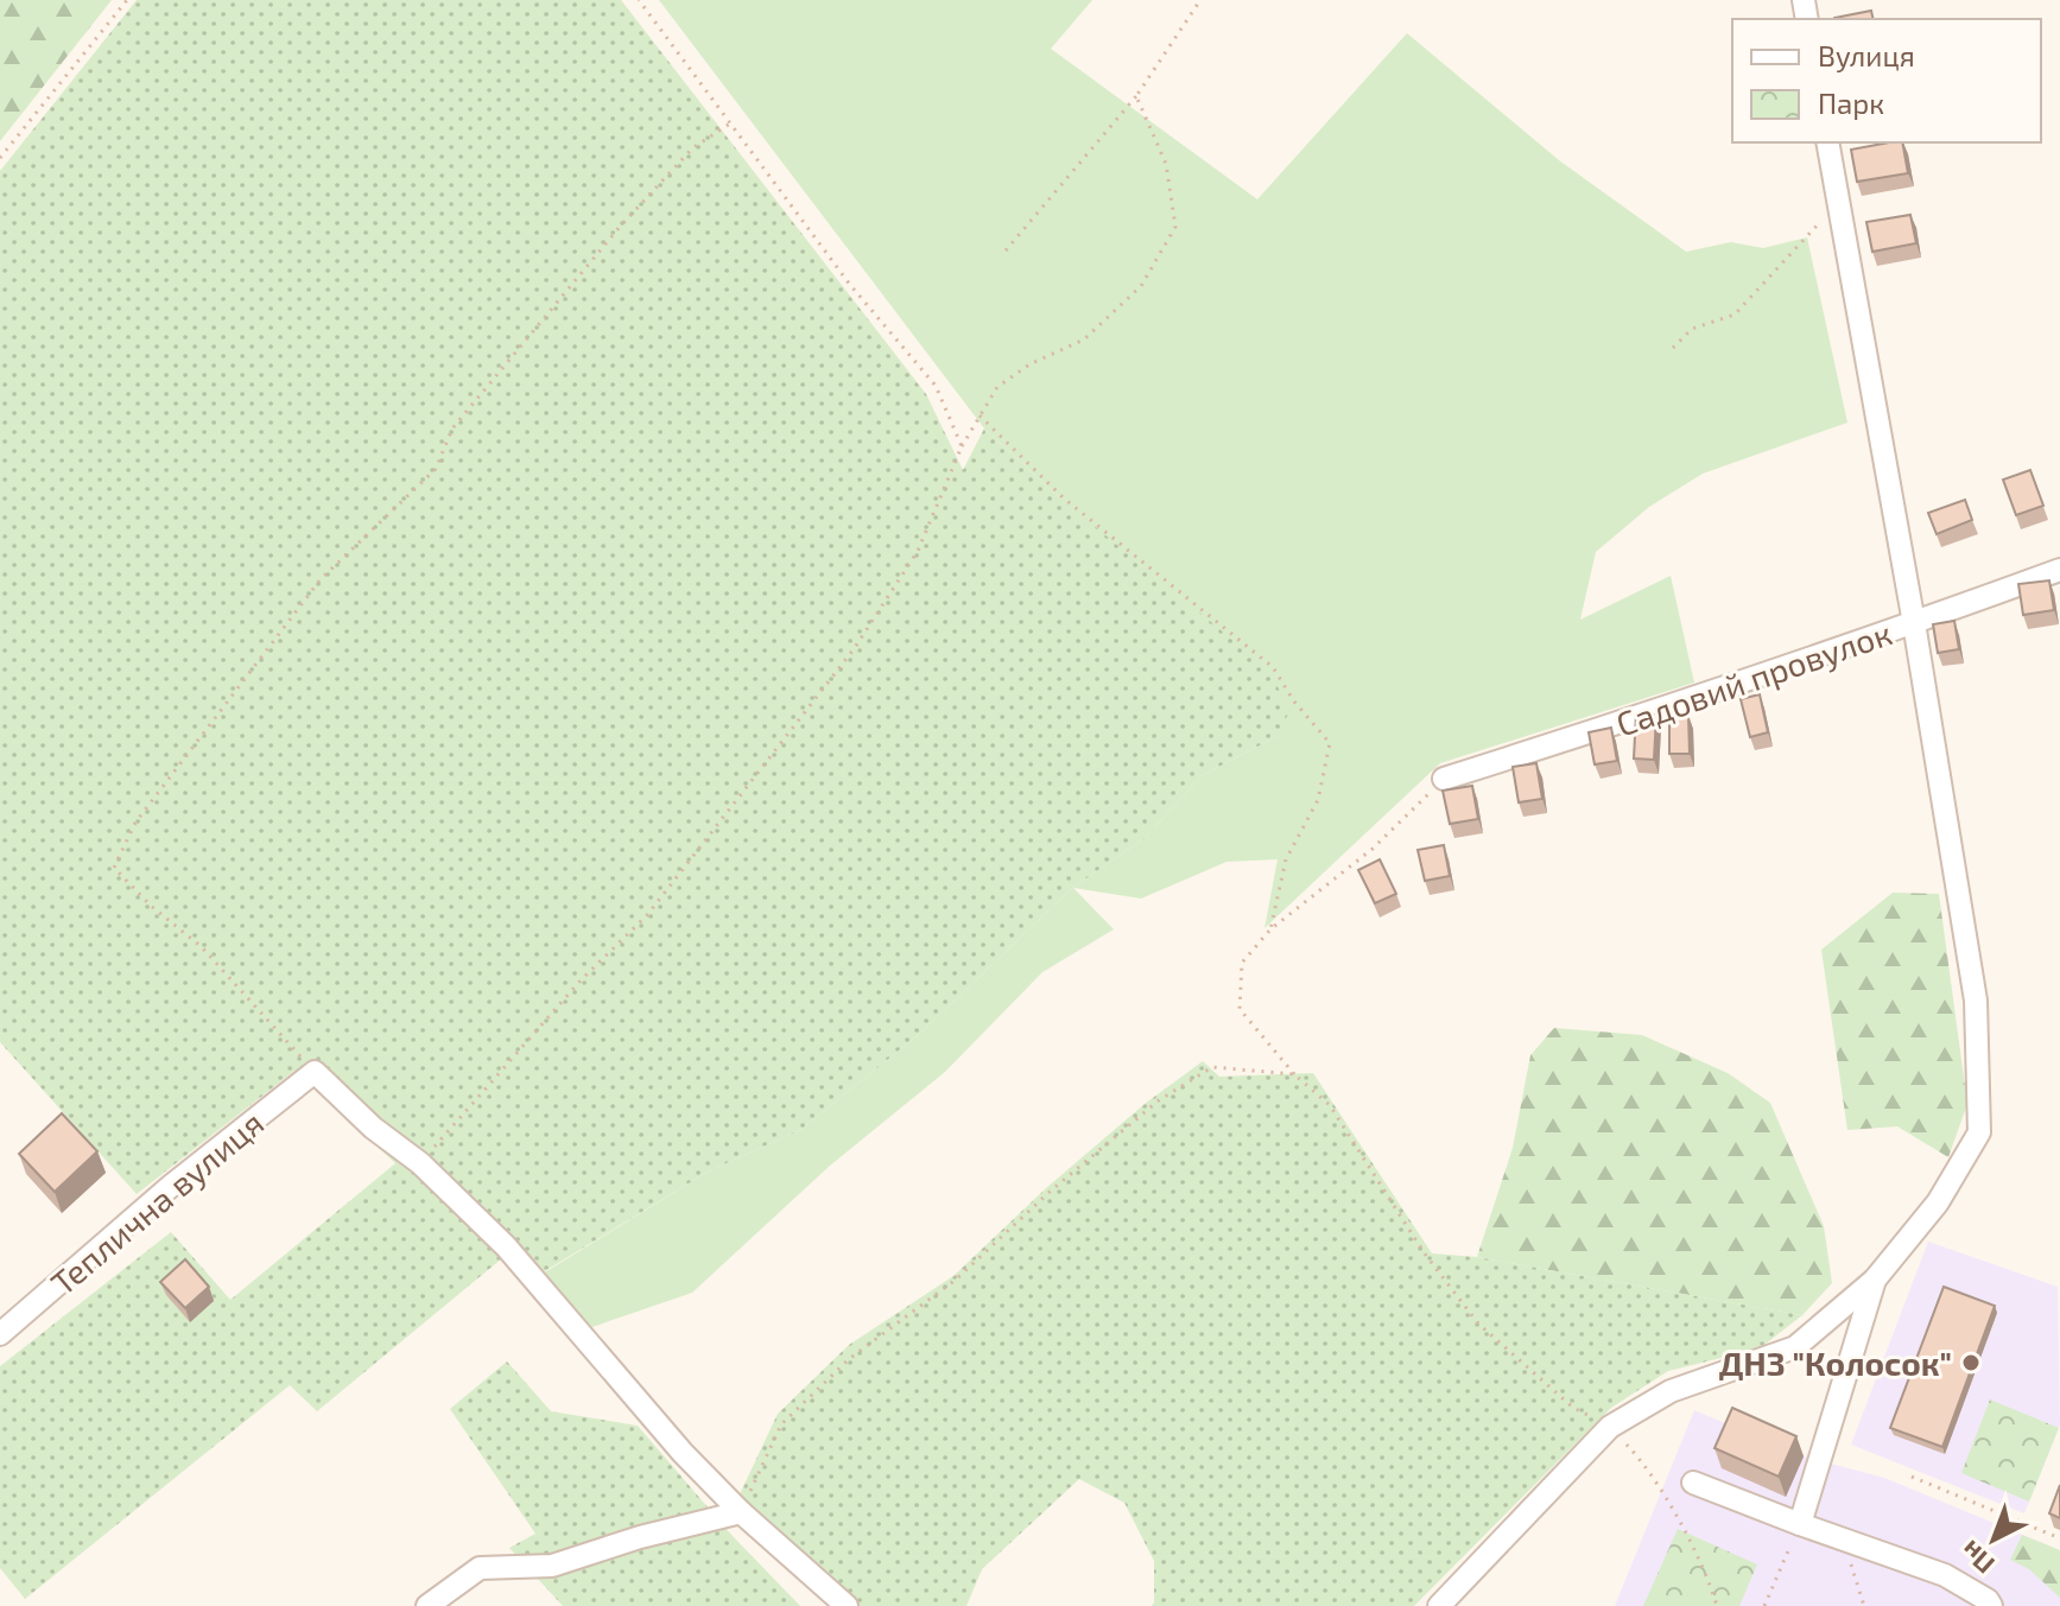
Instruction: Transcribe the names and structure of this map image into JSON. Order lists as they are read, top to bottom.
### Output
{
  "streets": {
    "street": ["Садовий провулок", "Теплична вулиця"]
  },
  "places": ["ДНЗ \"Колосок\""],
  "legend": ["Вулиця", "Парк"],
  "north": "bottom left"
}
